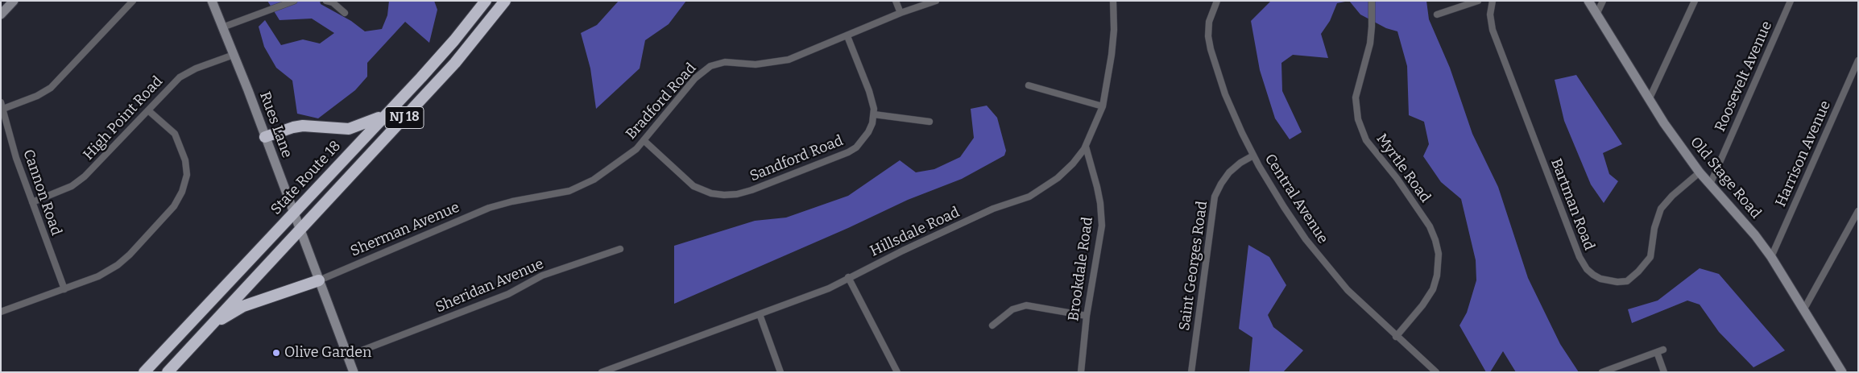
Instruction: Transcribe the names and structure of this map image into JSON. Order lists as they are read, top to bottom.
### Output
{
  "streets": {
    "highway": ["NJ 18", "State Route 18"],
    "street": [
      "Roosevelt Avenue",
      "Bradford Road",
      "High Point Road",
      "Rues Lane",
      "Harrison Avenue",
      "Sandford Road",
      "Myrtle Road",
      "Old Stage Road",
      "Cannon Road",
      "Central Avenue",
      "Bartman Road",
      "Sherman Avenue",
      "Hillsdale Road",
      "Saint Georges Road",
      "Brookdale Road",
      "Sheridan Avenue"
    ]
  },
  "crossings": [
    ["Roosevelt Avenue", "Old Stage Road"],
    ["Bradford Road", "Sandford Road"],
    ["Bradford Road", "Sherman Avenue"],
    ["NJ 18", "Rues Lane"],
    ["High Point Road", "Rues Lane"],
    ["High Point Road", "Cannon Road"],
    ["Rues Lane", "State Route 18"],
    ["Rues Lane", "Sherman Avenue"],
    ["Rues Lane", "Sheridan Avenue"],
    ["Harrison Avenue", "Old Stage Road"],
    ["Myrtle Road", "Central Avenue"],
    ["Old Stage Road", "Bartman Road"],
    ["Central Avenue", "Saint Georges Road"],
    ["Hillsdale Road", "Brookdale Road"]
  ],
  "places": ["Olive Garden"]
}
